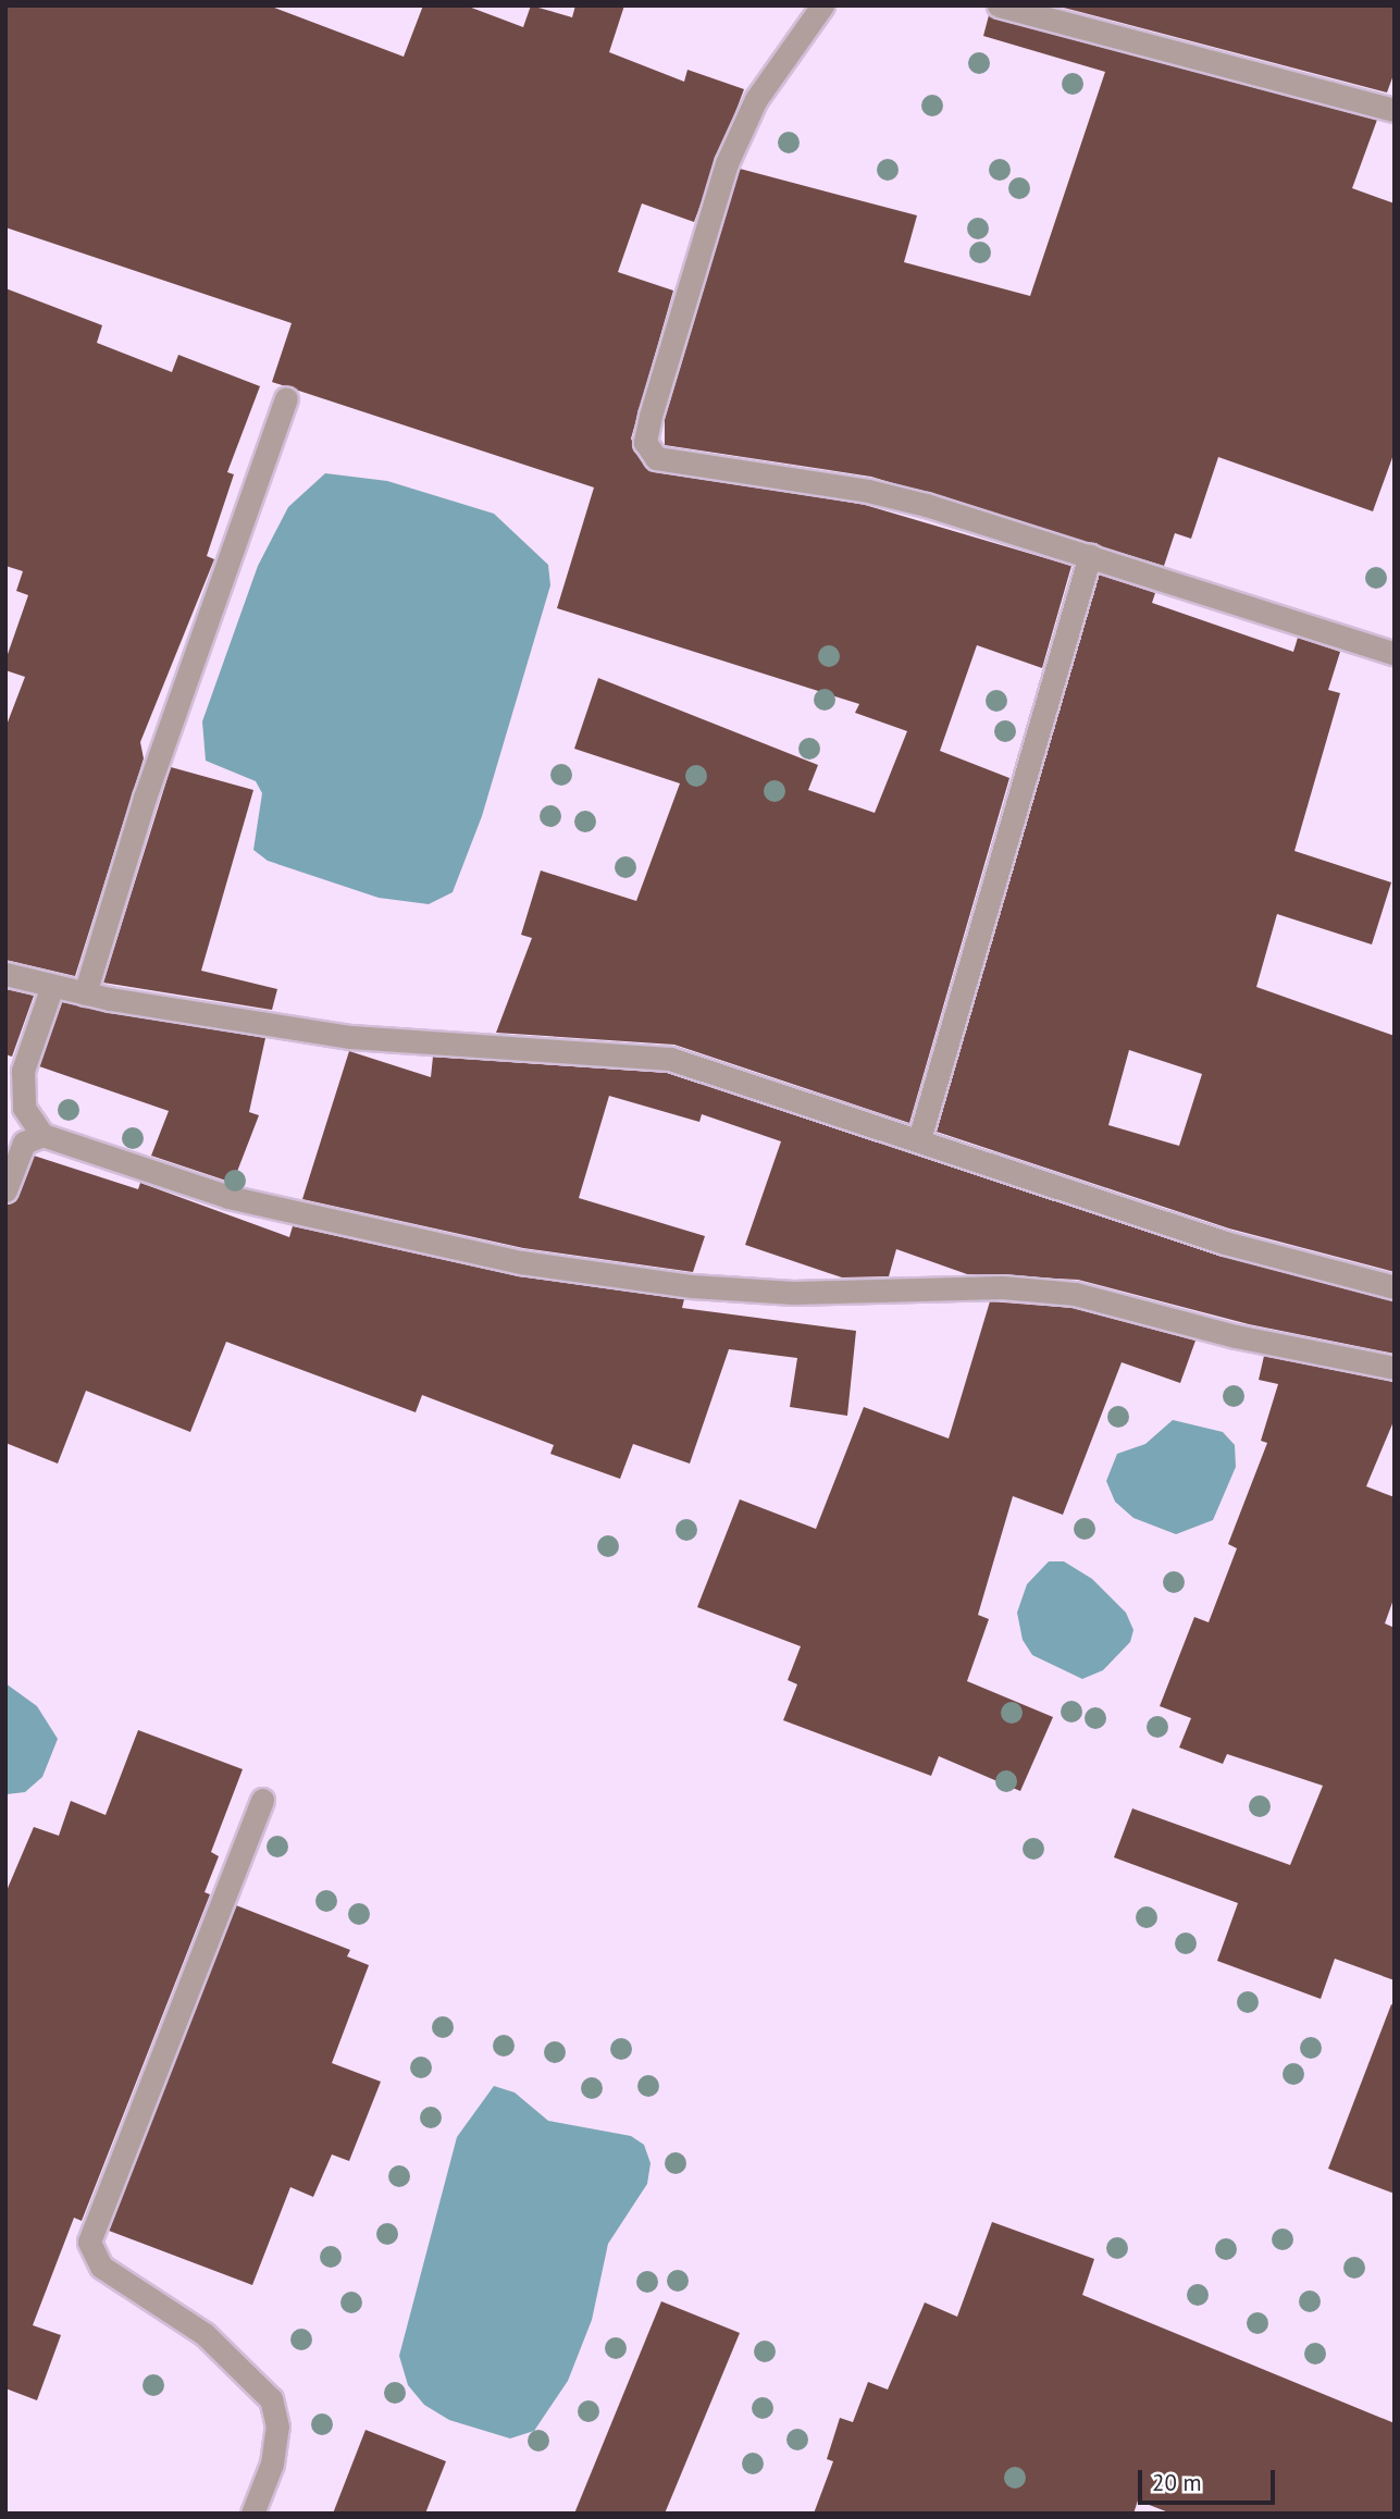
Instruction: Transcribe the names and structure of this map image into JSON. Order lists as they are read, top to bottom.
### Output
{
  "scale_bar": "20 m"
}
